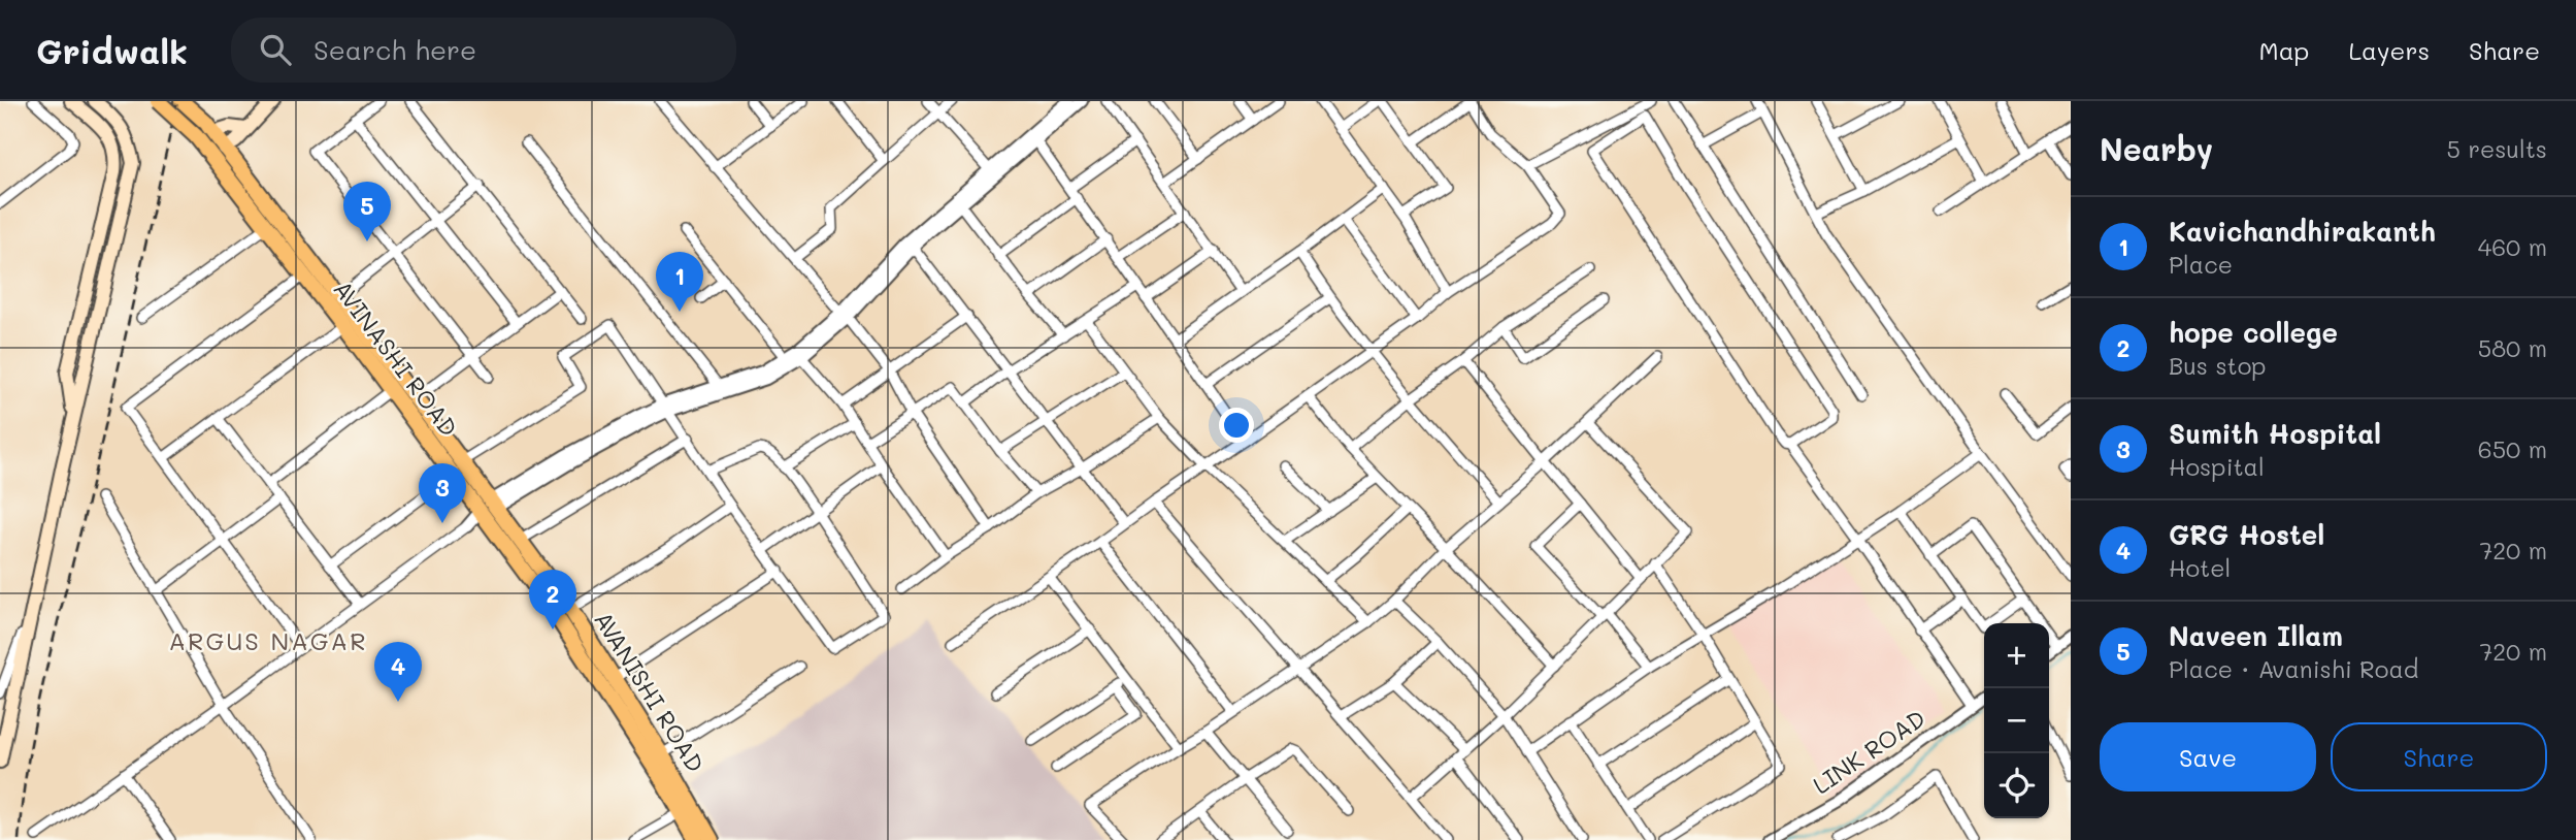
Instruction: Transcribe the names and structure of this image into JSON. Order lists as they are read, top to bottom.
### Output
{
  "streets": {
    "main road": ["AVINASHI ROAD", "AVANISHI ROAD"],
    "street": ["LINK ROAD"]
  },
  "crossings": [
    ["AVINASHI ROAD", "AVANISHI ROAD"]
  ],
  "districts": ["ARGUS NAGAR"],
  "page": {
    "header": "Gridwalk",
    "search": "Search here",
    "nav": ["Map", "Layers", "Share"],
    "heading": ["Nearby", "5 results"],
    "pins": [
      "5",
      "1",
      "3",
      "2",
      "4"
    ],
    "list": [
      {
        "mark": "1",
        "name": "Kavichandhirakanth",
        "note": "Place",
        "value": "460 m"
      },
      {
        "mark": "2",
        "name": "hope college",
        "note": "Bus stop",
        "value": "580 m"
      },
      {
        "mark": "3",
        "name": "Sumith Hospital",
        "note": "Hospital",
        "value": "650 m"
      },
      {
        "mark": "4",
        "name": "GRG Hostel",
        "note": "Hotel",
        "value": "720 m"
      },
      {
        "mark": "5",
        "name": "Naveen Illam",
        "note": "Place · Avanishi Road",
        "value": "720 m"
      }
    ],
    "map_buttons": ["+", "−"],
    "buttons": ["Save", "Share"]
  }
}
